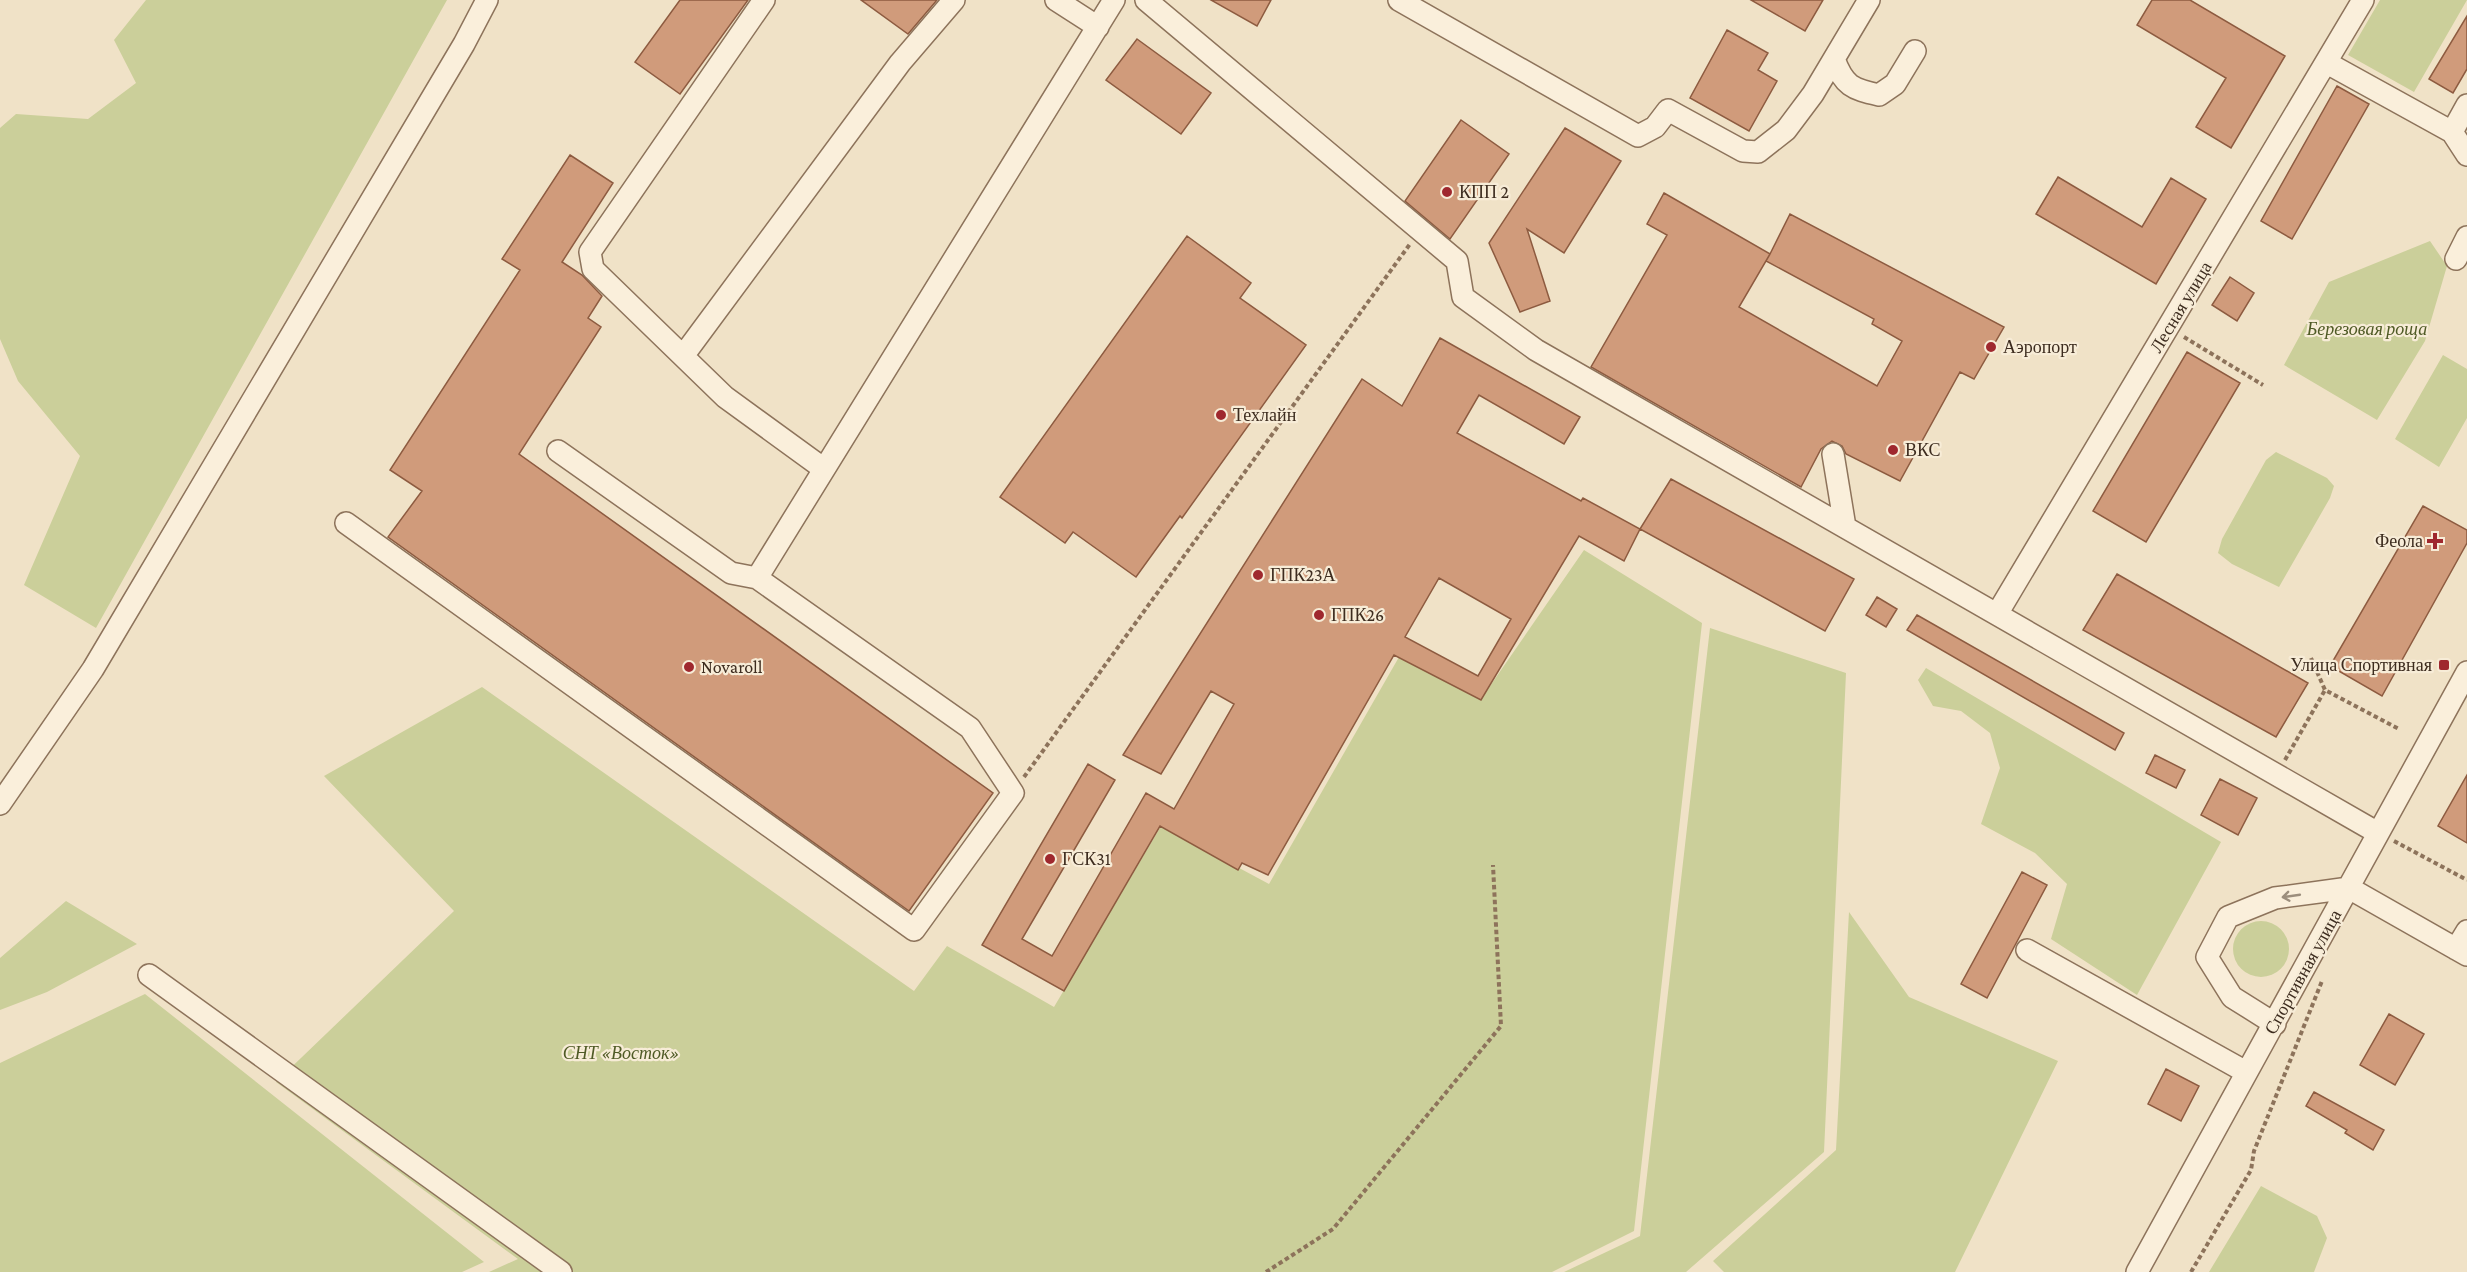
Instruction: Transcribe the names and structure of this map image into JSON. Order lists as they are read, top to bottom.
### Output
{
  "streets": {
    "street": ["Лесная улица", "Спортивная улица"]
  },
  "parks": ["Березовая роща", "СНТ «Восток»"],
  "places": {
    "other": [
      "КПП 2",
      "Аэропорт",
      "Техлайн",
      "ВКС",
      "ГПК23А",
      "ГПК26",
      "Novaroll",
      "ГСК31"
    ],
    "health": ["Феола"],
    "transit": ["Улица Спортивная"]
  }
}
